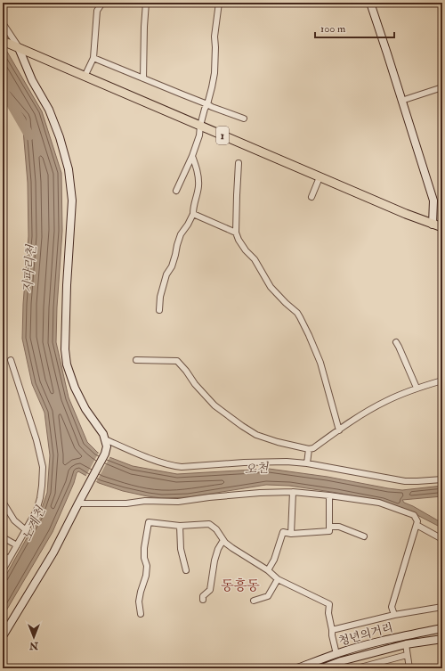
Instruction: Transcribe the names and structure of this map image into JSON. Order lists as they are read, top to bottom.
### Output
{
  "streets": {
    "main road": ["1"],
    "street": ["청년의거리"]
  },
  "districts": ["동흥동"],
  "water": ["지파리천", "오천", "노계천"],
  "scale_bar": "100 m",
  "north": "bottom"
}
